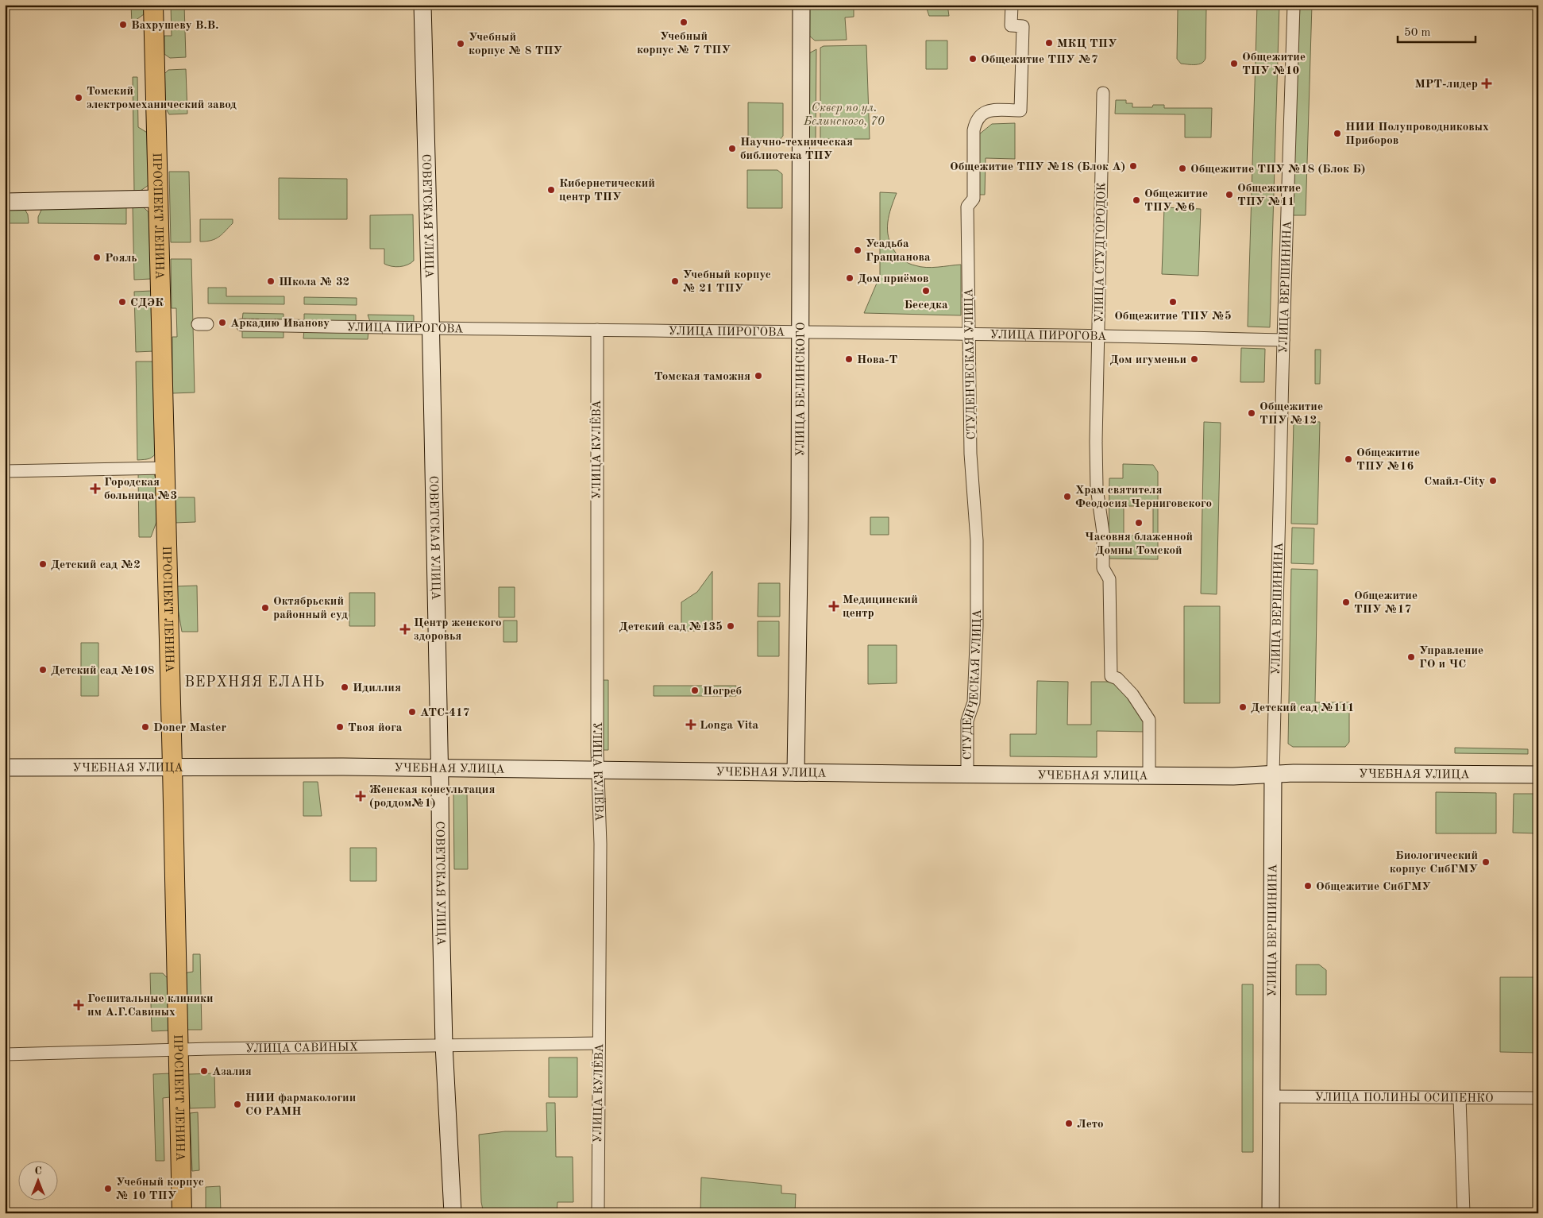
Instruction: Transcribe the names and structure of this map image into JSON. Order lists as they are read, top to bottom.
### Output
{
  "streets": {
    "main road": ["ПРОСПЕКТ ЛЕНИНА"],
    "street": [
      "СОВЕТСКАЯ УЛИЦА",
      "УЛИЦА СТУДГОРОДОК",
      "УЛИЦА ВЕРШИНИНА",
      "УЛИЦА ПИРОГОВА",
      "СТУДЕНЧЕСКАЯ УЛИЦА",
      "УЛИЦА БЕЛИНСКОГО",
      "УЛИЦА КУЛЁВА",
      "УЧЕБНАЯ УЛИЦА",
      "УЛИЦА САВИНЫХ",
      "УЛИЦА ПОЛИНЫ ОСИПЕНКО"
    ]
  },
  "crossings": [
    ["ПРОСПЕКТ ЛЕНИНА", "УЧЕБНАЯ УЛИЦА"],
    ["ПРОСПЕКТ ЛЕНИНА", "УЛИЦА САВИНЫХ"],
    ["СОВЕТСКАЯ УЛИЦА", "УЛИЦА ПИРОГОВА"],
    ["СОВЕТСКАЯ УЛИЦА", "УЧЕБНАЯ УЛИЦА"],
    ["СОВЕТСКАЯ УЛИЦА", "УЛИЦА САВИНЫХ"],
    ["УЛИЦА СТУДГОРОДОК", "УЛИЦА ПИРОГОВА"],
    ["УЛИЦА СТУДГОРОДОК", "УЧЕБНАЯ УЛИЦА"],
    ["УЛИЦА ВЕРШИНИНА", "УЛИЦА ПИРОГОВА"],
    ["УЛИЦА ВЕРШИНИНА", "УЧЕБНАЯ УЛИЦА"],
    ["УЛИЦА ВЕРШИНИНА", "УЛИЦА ПОЛИНЫ ОСИПЕНКО"],
    ["УЛИЦА ПИРОГОВА", "СТУДЕНЧЕСКАЯ УЛИЦА"],
    ["УЛИЦА ПИРОГОВА", "УЛИЦА БЕЛИНСКОГО"],
    ["УЛИЦА ПИРОГОВА", "УЛИЦА КУЛЁВА"],
    ["СТУДЕНЧЕСКАЯ УЛИЦА", "УЧЕБНАЯ УЛИЦА"],
    ["УЛИЦА БЕЛИНСКОГО", "УЧЕБНАЯ УЛИЦА"],
    ["УЛИЦА КУЛЁВА", "УЧЕБНАЯ УЛИЦА"],
    ["УЛИЦА КУЛЁВА", "УЛИЦА САВИНЫХ"]
  ],
  "districts": ["ВЕРХНЯЯ ЕЛАНЬ"],
  "parks": ["Сквер по ул. Белинского, 70"],
  "places": {
    "other": [
      "Учебный корпус № 7 ТПУ",
      "Вахрушеву В.В.",
      "МКЦ ТПУ",
      "Учебный корпус № 8 ТПУ",
      "Общежитие ТПУ №7",
      "Общежитие ТПУ №10",
      "Томский электромеханический завод",
      "НИИ Полупроводниковых Приборов",
      "Научно-техническая библиотека ТПУ",
      "Общежитие ТПУ №18 (Блок А)",
      "Общежитие ТПУ №18 (Блок Б)",
      "Кибернетический центр ТПУ",
      "Общежитие ТПУ №11",
      "Общежитие ТПУ №6",
      "Усадьба Грацианова",
      "Рояль",
      "Дом приёмов",
      "Школа № 32",
      "Учебный корпус № 21 ТПУ",
      "Беседка",
      "СДЭК",
      "Общежитие ТПУ №5",
      "Аркадию Иванову",
      "Нова-Т",
      "Дом игуменьи",
      "Томская таможня",
      "Общежитие ТПУ №12",
      "Общежитие ТПУ №16",
      "Смайл-City",
      "Храм святителя Феодосия Черниговского",
      "Часовня блаженной Домны Томской",
      "Детский сад №2",
      "Общежитие ТПУ №17",
      "Октябрьский районный суд",
      "Детский сад №135",
      "Управление ГО и ЧС",
      "Детский сад №108",
      "Идиллия",
      "Погреб",
      "Детский сад №111",
      "АТС-417",
      "Doner Master",
      "Твоя йога",
      "Биологический корпус СибГМУ",
      "Общежитие СибГМУ",
      "Азалия",
      "НИИ фармакологии СО РАМН",
      "Лето",
      "Учебный корпус № 10 ТПУ"
    ],
    "health": [
      "МРТ-лидер",
      "Городская больница №3",
      "Медицинский центр",
      "Центр женского здоровья",
      "Longa Vita",
      "Женская консультация (роддом№1)",
      "Госпитальные клиники им А.Г.Савиных"
    ]
  },
  "scale_bar": "50 m",
  "north": "top"
}
